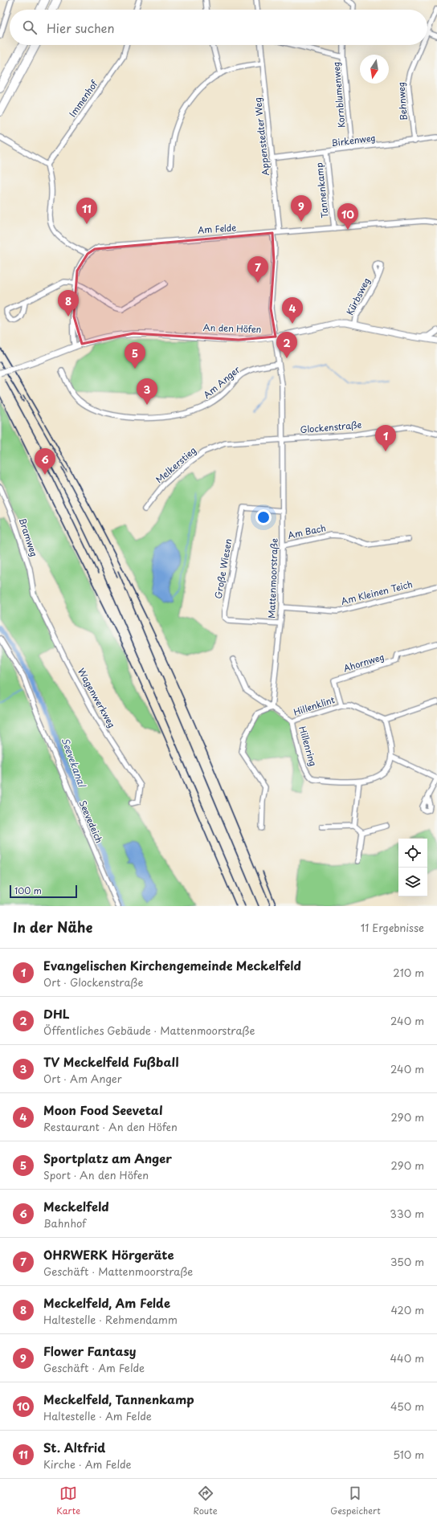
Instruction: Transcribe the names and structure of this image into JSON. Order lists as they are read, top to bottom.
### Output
{
  "streets": {
    "street": [
      "Kornblumenweg",
      "Immenhof",
      "Behnweg",
      "Appenstedter Weg",
      "Birkenweg",
      "Tannenkamp",
      "Am Felde",
      "Kürbsweg",
      "An den Höfen",
      "Am Anger",
      "Glockenstraße",
      "Melkerstieg",
      "Am Bach",
      "Bramweg",
      "Große Wiesen",
      "Mattenmoorstraße",
      "Am Kleinen Teich",
      "Ahornweg",
      "Wagenwerkweg",
      "Hillenklint",
      "Hillenring",
      "Seevedeich"
    ]
  },
  "crossings": [
    ["Kornblumenweg", "Birkenweg"],
    ["Behnweg", "Birkenweg"],
    ["Appenstedter Weg", "Birkenweg"],
    ["Appenstedter Weg", "Am Felde"],
    ["Birkenweg", "Tannenkamp"],
    ["Tannenkamp", "Am Felde"],
    ["Am Felde", "Mattenmoorstraße"],
    ["Kürbsweg", "An den Höfen"],
    ["An den Höfen", "Mattenmoorstraße"],
    ["Am Anger", "Mattenmoorstraße"],
    ["Glockenstraße", "Melkerstieg"],
    ["Glockenstraße", "Mattenmoorstraße"],
    ["Melkerstieg", "Mattenmoorstraße"],
    ["Am Bach", "Mattenmoorstraße"],
    ["Bramweg", "Wagenwerkweg"],
    ["Große Wiesen", "Mattenmoorstraße"],
    ["Mattenmoorstraße", "Am Kleinen Teich"],
    ["Mattenmoorstraße", "Hillenklint"],
    ["Ahornweg", "Hillenklint"],
    ["Ahornweg", "Hillenring"],
    ["Hillenklint", "Hillenring"]
  ],
  "water": ["Seevekanal"],
  "scale_bar": "100 m",
  "north": "bottom",
  "page": {
    "search": "Hier suchen",
    "pins": [
      "9",
      "11",
      "10",
      "7",
      "8",
      "4",
      "2",
      "5",
      "3",
      "1",
      "6"
    ],
    "scale": "100 m",
    "heading": ["In der Nähe", "11 Ergebnisse"],
    "list": [
      {
        "mark": "1",
        "name": "Evangelischen Kirchengemeinde Meckelfeld",
        "note": "Ort · Glockenstraße",
        "value": "210 m"
      },
      {
        "mark": "2",
        "name": "DHL",
        "note": "Öffentliches Gebäude · Mattenmoorstraße",
        "value": "240 m"
      },
      {
        "mark": "3",
        "name": "TV Meckelfeld Fußball",
        "note": "Ort · Am Anger",
        "value": "240 m"
      },
      {
        "mark": "4",
        "name": "Moon Food Seevetal",
        "note": "Restaurant · An den Höfen",
        "value": "290 m"
      },
      {
        "mark": "5",
        "name": "Sportplatz am Anger",
        "note": "Sport · An den Höfen",
        "value": "290 m"
      },
      {
        "mark": "6",
        "name": "Meckelfeld",
        "note": "Bahnhof",
        "value": "330 m"
      },
      {
        "mark": "7",
        "name": "OHRWERK Hörgeräte",
        "note": "Geschäft · Mattenmoorstraße",
        "value": "350 m"
      },
      {
        "mark": "8",
        "name": "Meckelfeld, Am Felde",
        "note": "Haltestelle · Rehmendamm",
        "value": "420 m"
      },
      {
        "mark": "9",
        "name": "Flower Fantasy",
        "note": "Geschäft · Am Felde",
        "value": "440 m"
      },
      {
        "mark": "10",
        "name": "Meckelfeld, Tannenkamp",
        "note": "Haltestelle · Am Felde",
        "value": "450 m"
      },
      {
        "mark": "11",
        "name": "St. Altfrid",
        "note": "Kirche · Am Felde",
        "value": "510 m"
      }
    ],
    "nav": ["Karte", "Route", "Gespeichert"]
  }
}
